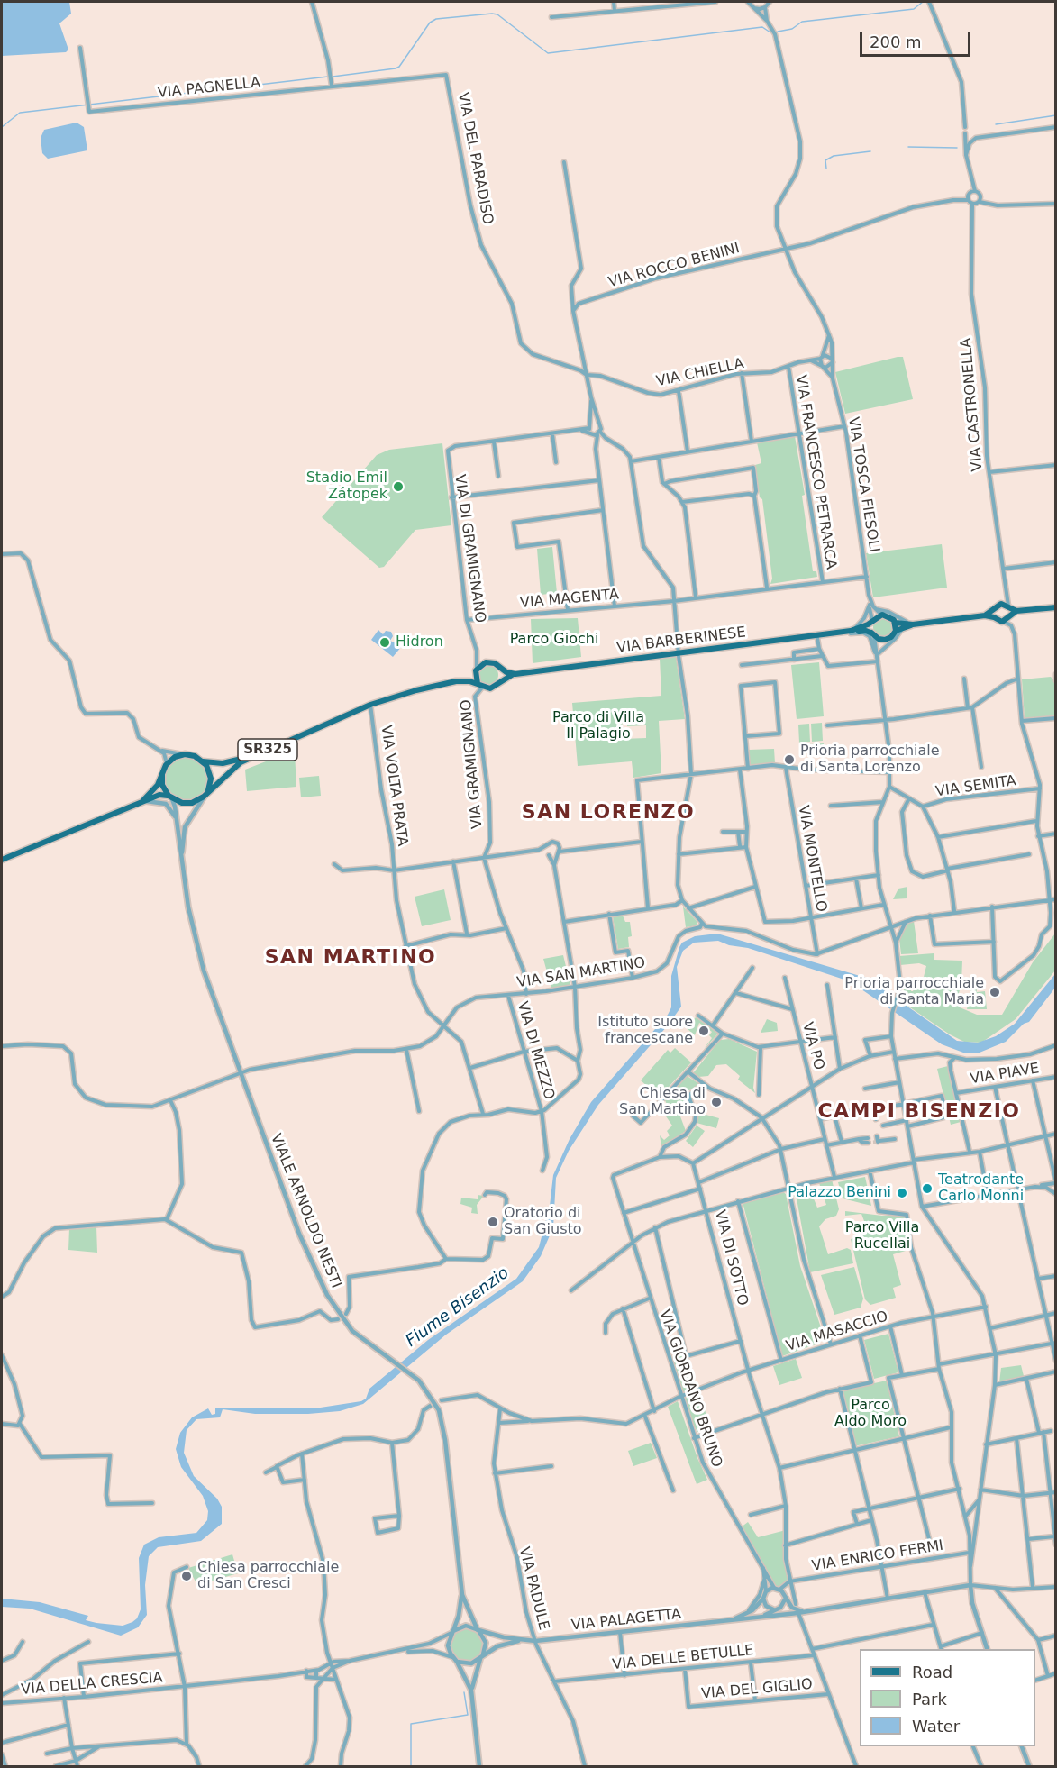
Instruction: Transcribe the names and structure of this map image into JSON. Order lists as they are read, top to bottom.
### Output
{
  "streets": {
    "main road": ["VIA BARBERINESE", "SR325"],
    "street": [
      "VIA PAGNELLA",
      "VIA DEL PARADISO",
      "VIA ROCCO BENINI",
      "VIA CHIELLA",
      "VIA CASTRONELLA",
      "VIA FRANCESCO PETRARCA",
      "VIA TOSCA FIESOLI",
      "VIA DI GRAMIGNANO",
      "VIA MAGENTA",
      "VIA GRAMIGNANO",
      "VIA VOLTA PRATA",
      "VIA SEMITA",
      "VIA MONTELLO",
      "VIA SAN MARTINO",
      "VIA PO",
      "VIA DI MEZZO",
      "VIA PIAVE",
      "VIALE ARNOLDO NESTI",
      "VIA DI SOTTO",
      "VIA MASACCIO",
      "VIA GIORDANO BRUNO",
      "VIA ENRICO FERMI",
      "VIA PADULE",
      "VIA PALAGETTA",
      "VIA DELLE BETULLE",
      "VIA DELLA CRESCIA",
      "VIA DEL GIGLIO"
    ]
  },
  "crossings": [
    ["VIA PAGNELLA", "VIA DEL PARADISO"],
    ["VIA DEL PARADISO", "VIA CHIELLA"],
    ["VIA ROCCO BENINI", "VIA TOSCA FIESOLI"],
    ["VIA CHIELLA", "VIA FRANCESCO PETRARCA"],
    ["VIA CHIELLA", "VIA TOSCA FIESOLI"],
    ["VIA FRANCESCO PETRARCA", "VIA MAGENTA"],
    ["VIA TOSCA FIESOLI", "VIA MAGENTA"],
    ["VIA TOSCA FIESOLI", "VIA BARBERINESE"],
    ["VIA DI GRAMIGNANO", "VIA MAGENTA"],
    ["VIA DI GRAMIGNANO", "VIA BARBERINESE"],
    ["VIA DI GRAMIGNANO", "VIA GRAMIGNANO"],
    ["VIA BARBERINESE", "VIA GRAMIGNANO"],
    ["VIA BARBERINESE", "VIA VOLTA PRATA"],
    ["VIA BARBERINESE", "VIALE ARNOLDO NESTI"],
    ["VIA VOLTA PRATA", "VIA SAN MARTINO"],
    ["VIA SAN MARTINO", "VIA DI MEZZO"],
    ["VIALE ARNOLDO NESTI", "VIA PALAGETTA"],
    ["VIA DI SOTTO", "VIA MASACCIO"],
    ["VIA DI SOTTO", "VIA ENRICO FERMI"],
    ["VIA MASACCIO", "VIA GIORDANO BRUNO"],
    ["VIA MASACCIO", "VIA PADULE"],
    ["VIA GIORDANO BRUNO", "VIA PALAGETTA"],
    ["VIA PADULE", "VIA PALAGETTA"],
    ["VIA PADULE", "VIA DELLE BETULLE"],
    ["VIA DELLE BETULLE", "VIA DEL GIGLIO"]
  ],
  "districts": ["SAN LORENZO", "SAN MARTINO", "CAMPI BISENZIO"],
  "water": ["Fiume Bisenzio"],
  "parks": [
    "Parco Giochi",
    "Parco di Villa Il Palagio",
    "Parco Villa Rucellai",
    "Parco Aldo Moro"
  ],
  "places": [
    "Stadio Emil Zátopek",
    "Hidron",
    "Prioria parrocchiale di Santa Lorenzo",
    "Prioria parrocchiale di Santa Maria",
    "Istituto suore francescane",
    "Chiesa di San Martino",
    "Teatrodante Carlo Monni",
    "Palazzo Benini",
    "Oratorio di San Giusto",
    "Chiesa parrocchiale di San Cresci"
  ],
  "legend": ["Road", "Park", "Water"],
  "scale_bar": "200 m"
}
